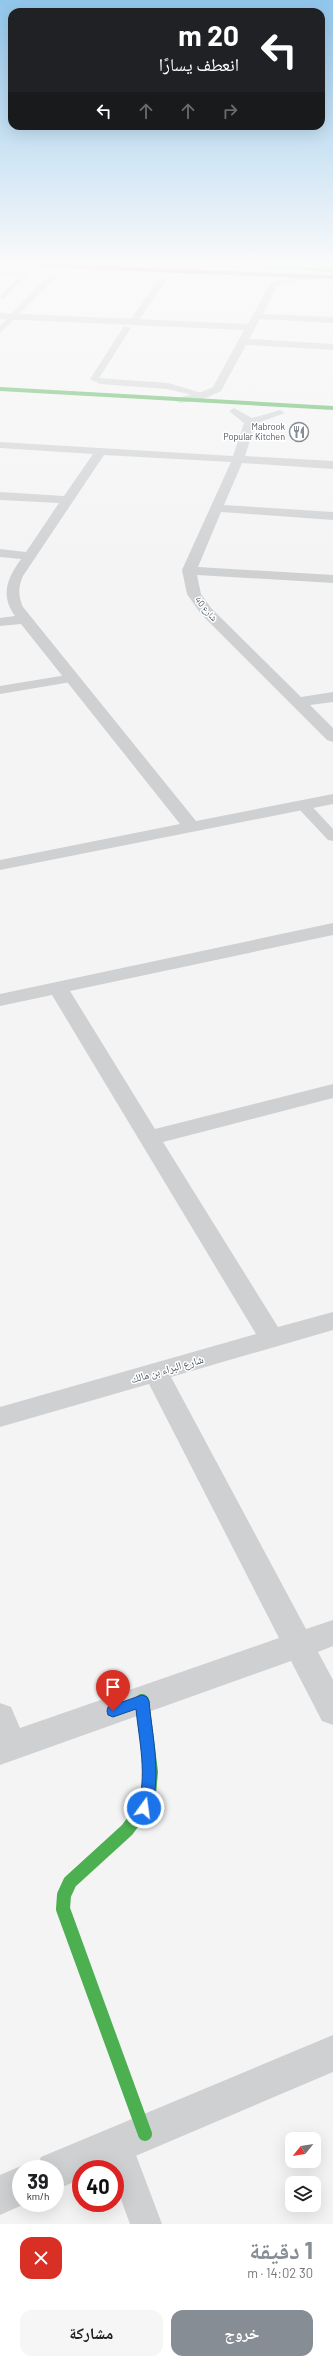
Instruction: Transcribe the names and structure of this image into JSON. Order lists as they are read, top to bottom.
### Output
{
  "streets": {
    "street": ["شارع 40", "شارع البراء بن مالك"]
  },
  "places": {
    "restaurant": ["Mabrook Popular Kitchen"]
  },
  "north": "bottom left",
  "page": {
    "turn": ["20 m", "انعطف يسارًا"],
    "speed": "39 km/h",
    "limit": "40",
    "heading": ["1 دقيقة", "30 m · 14:02"],
    "buttons": ["خروج", "مشاركة"]
  }
}
